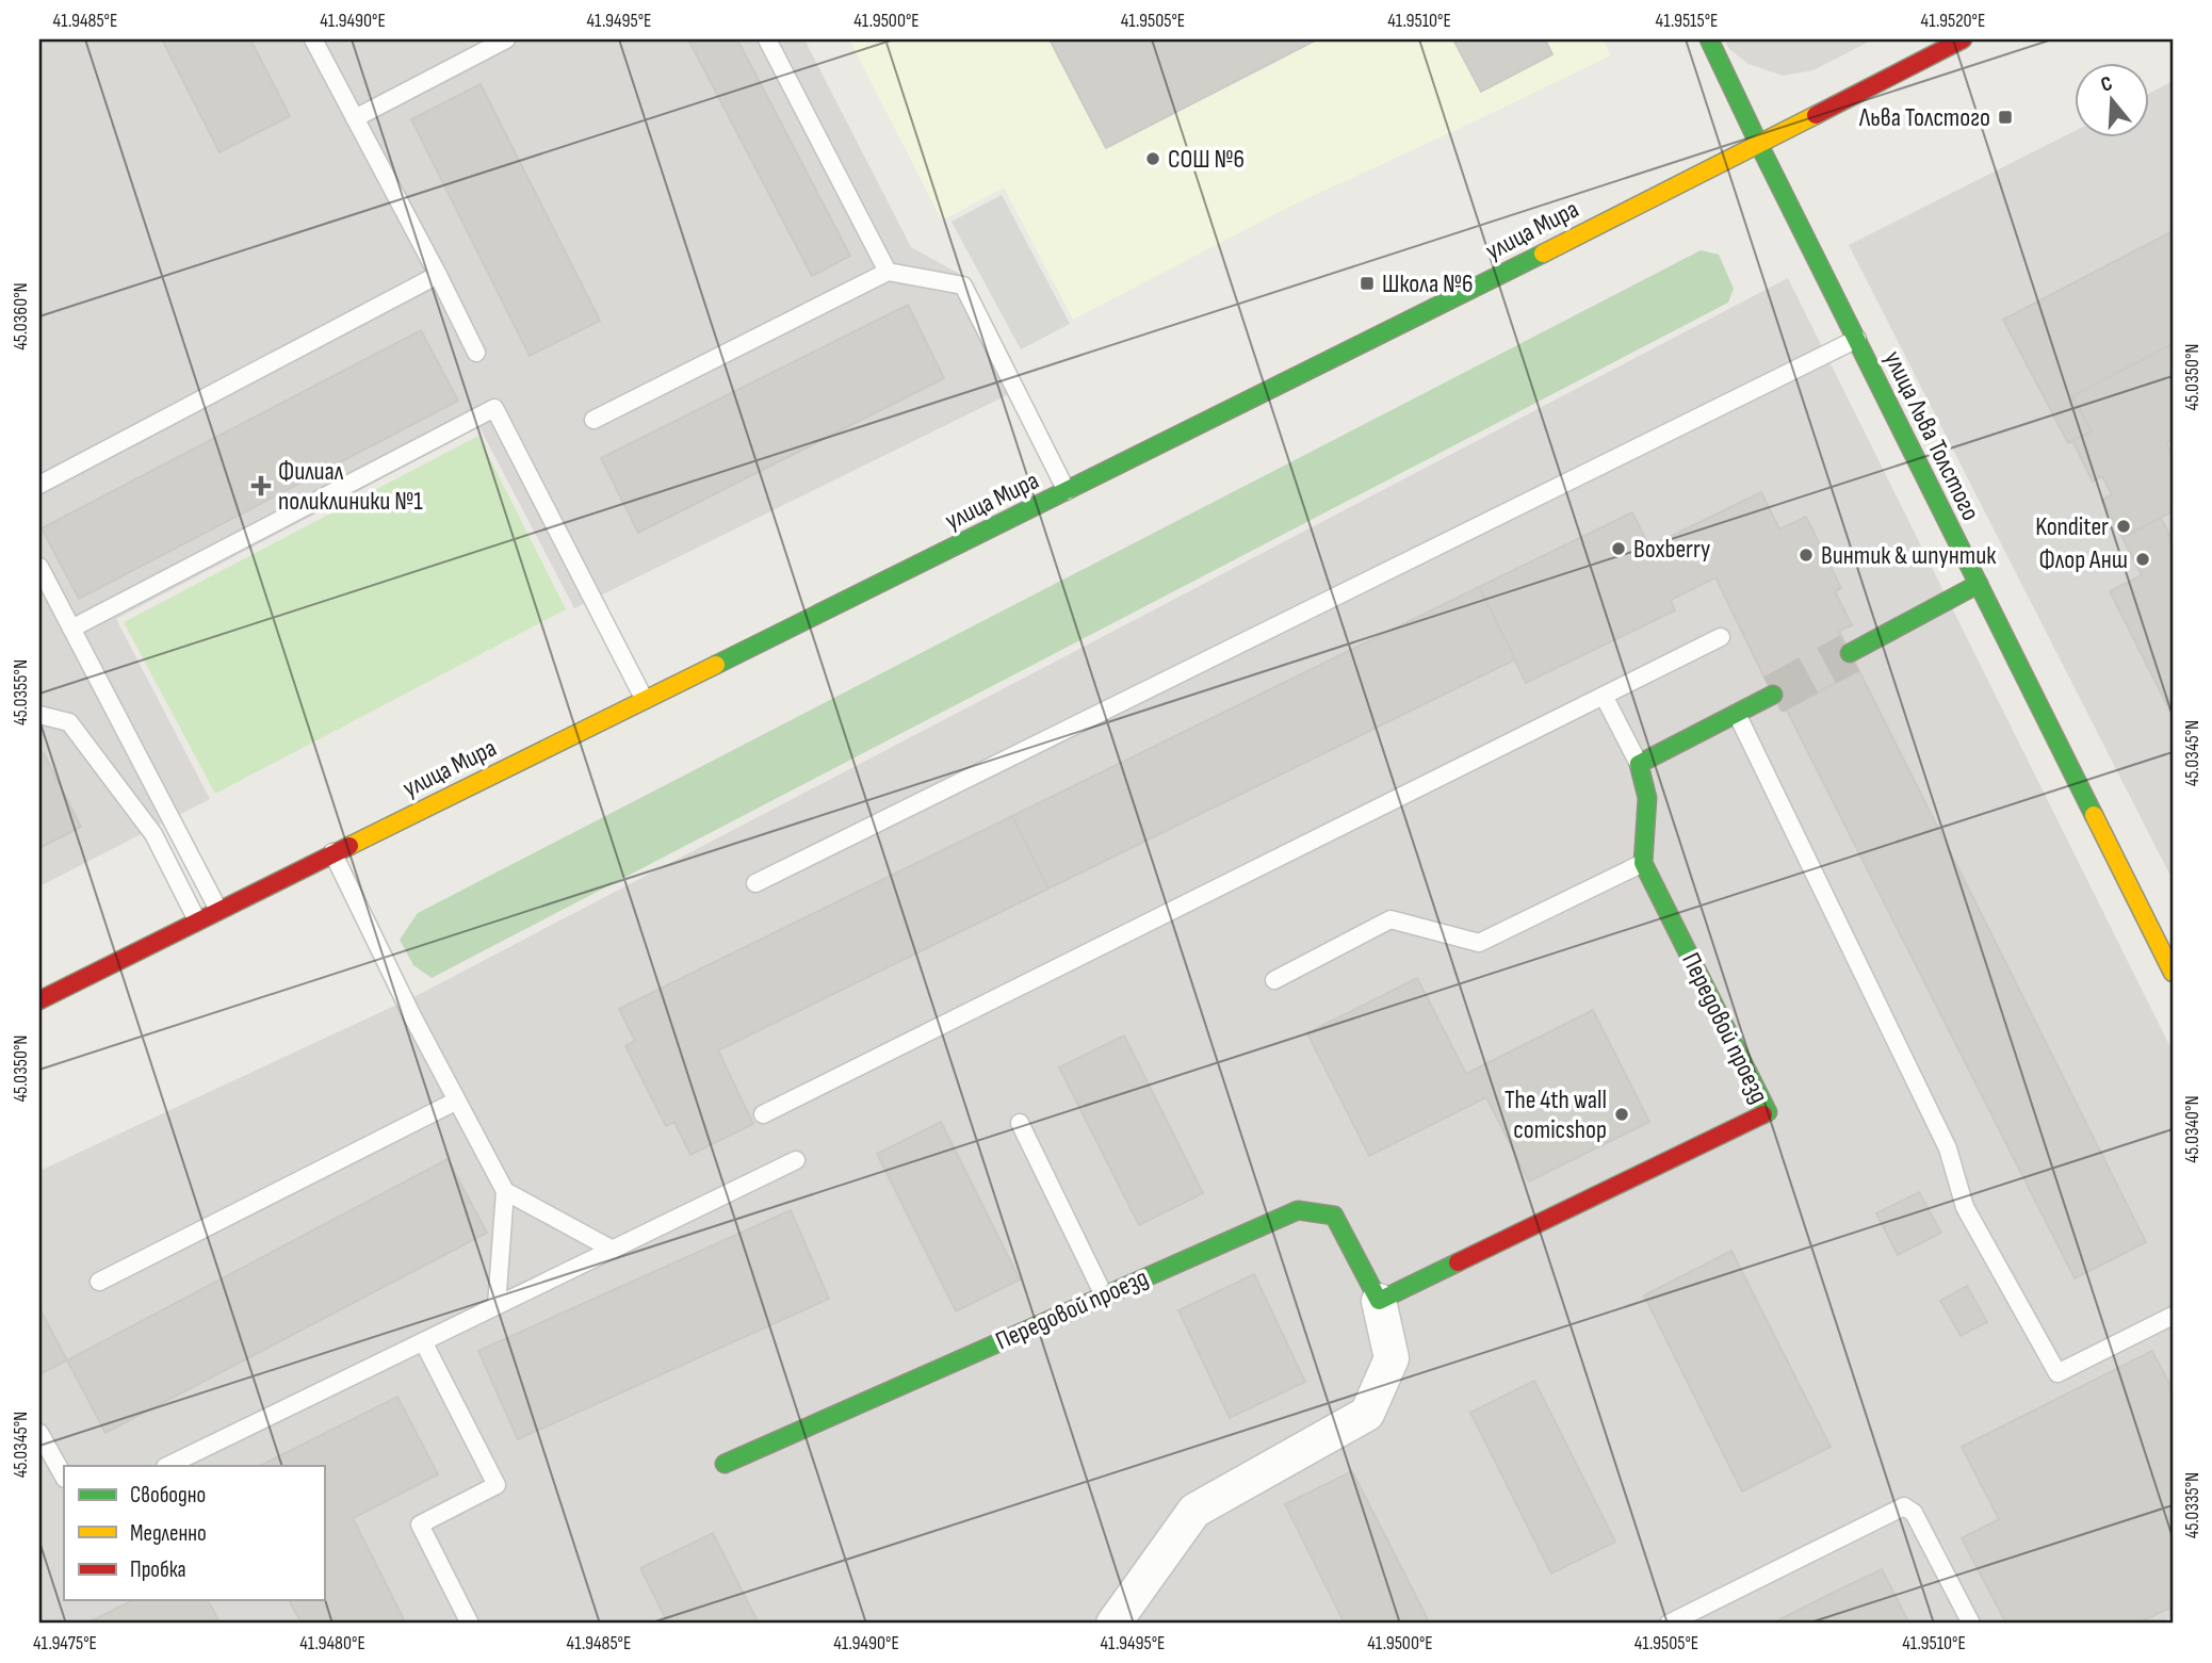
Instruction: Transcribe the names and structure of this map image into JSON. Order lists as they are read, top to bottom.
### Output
{
  "streets": {
    "street": ["улица Мира", "улица Льва Толстого", "Передовой проезд"]
  },
  "crossings": [
    ["улица Мира", "улица Льва Толстого"]
  ],
  "places": {
    "transit": ["Льва Толстого", "Школа №6"],
    "other": [
      "СОШ №6",
      "Konditer",
      "Boxberry",
      "Винтик & шпунтик",
      "Флор Анш",
      "The 4th wall comicshop"
    ],
    "health": ["Филиал поликлиники №1"]
  },
  "legend": ["Свободно", "Медленно", "Пробка"],
  "north": "top",
  "coordinates": [
    "41.9485°E",
    "41.9490°E",
    "41.9495°E",
    "41.9500°E",
    "41.9505°E",
    "41.9510°E",
    "41.9515°E",
    "41.9520°E",
    "45.0360°N",
    "45.0350°N",
    "45.0355°N",
    "45.0345°N",
    "45.0340°N",
    "45.0335°N",
    "41.9475°E",
    "41.9480°E"
  ]
}
